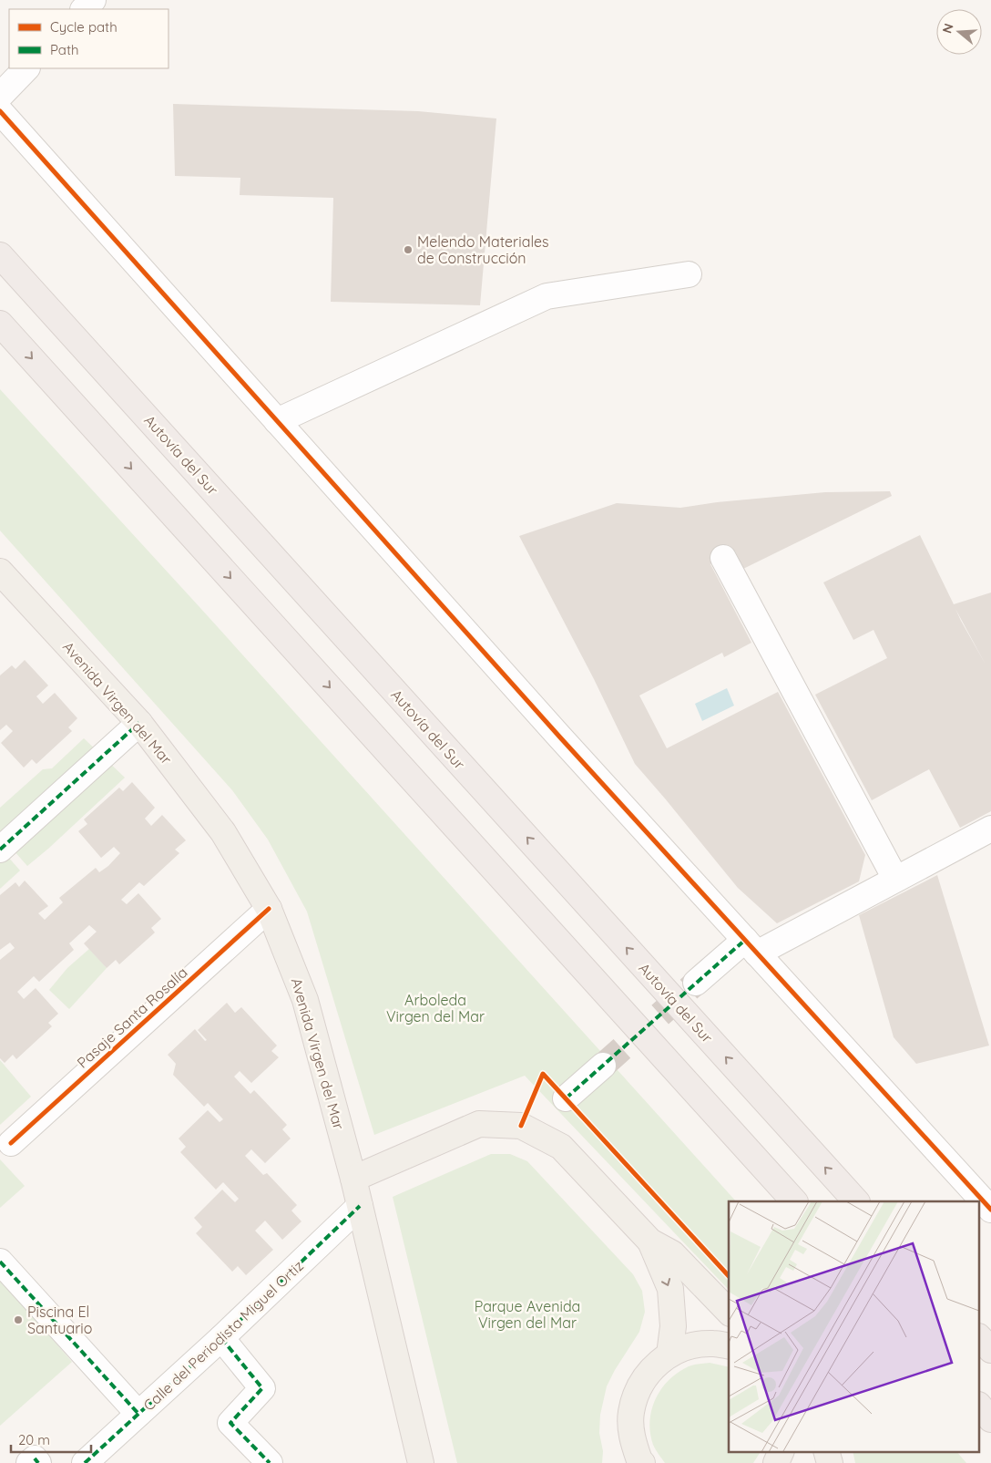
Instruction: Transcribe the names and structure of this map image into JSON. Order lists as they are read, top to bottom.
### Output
{
  "streets": {
    "highway": ["Autovía del Sur"],
    "main road": ["Avenida Virgen del Mar"],
    "street": ["Pasaje Santa Rosalía", "Calle del Periodista Miguel Ortiz"]
  },
  "crossings": [
    ["Avenida Virgen del Mar", "Pasaje Santa Rosalía"],
    ["Avenida Virgen del Mar", "Calle del Periodista Miguel Ortiz"]
  ],
  "parks": ["Arboleda Virgen del Mar", "Parque Avenida Virgen del Mar"],
  "places": ["Melendo Materiales de Construcción", "Piscina El Santuario"],
  "legend": ["Cycle path", "Path"],
  "scale_bar": "20 m",
  "north": "left"
}
